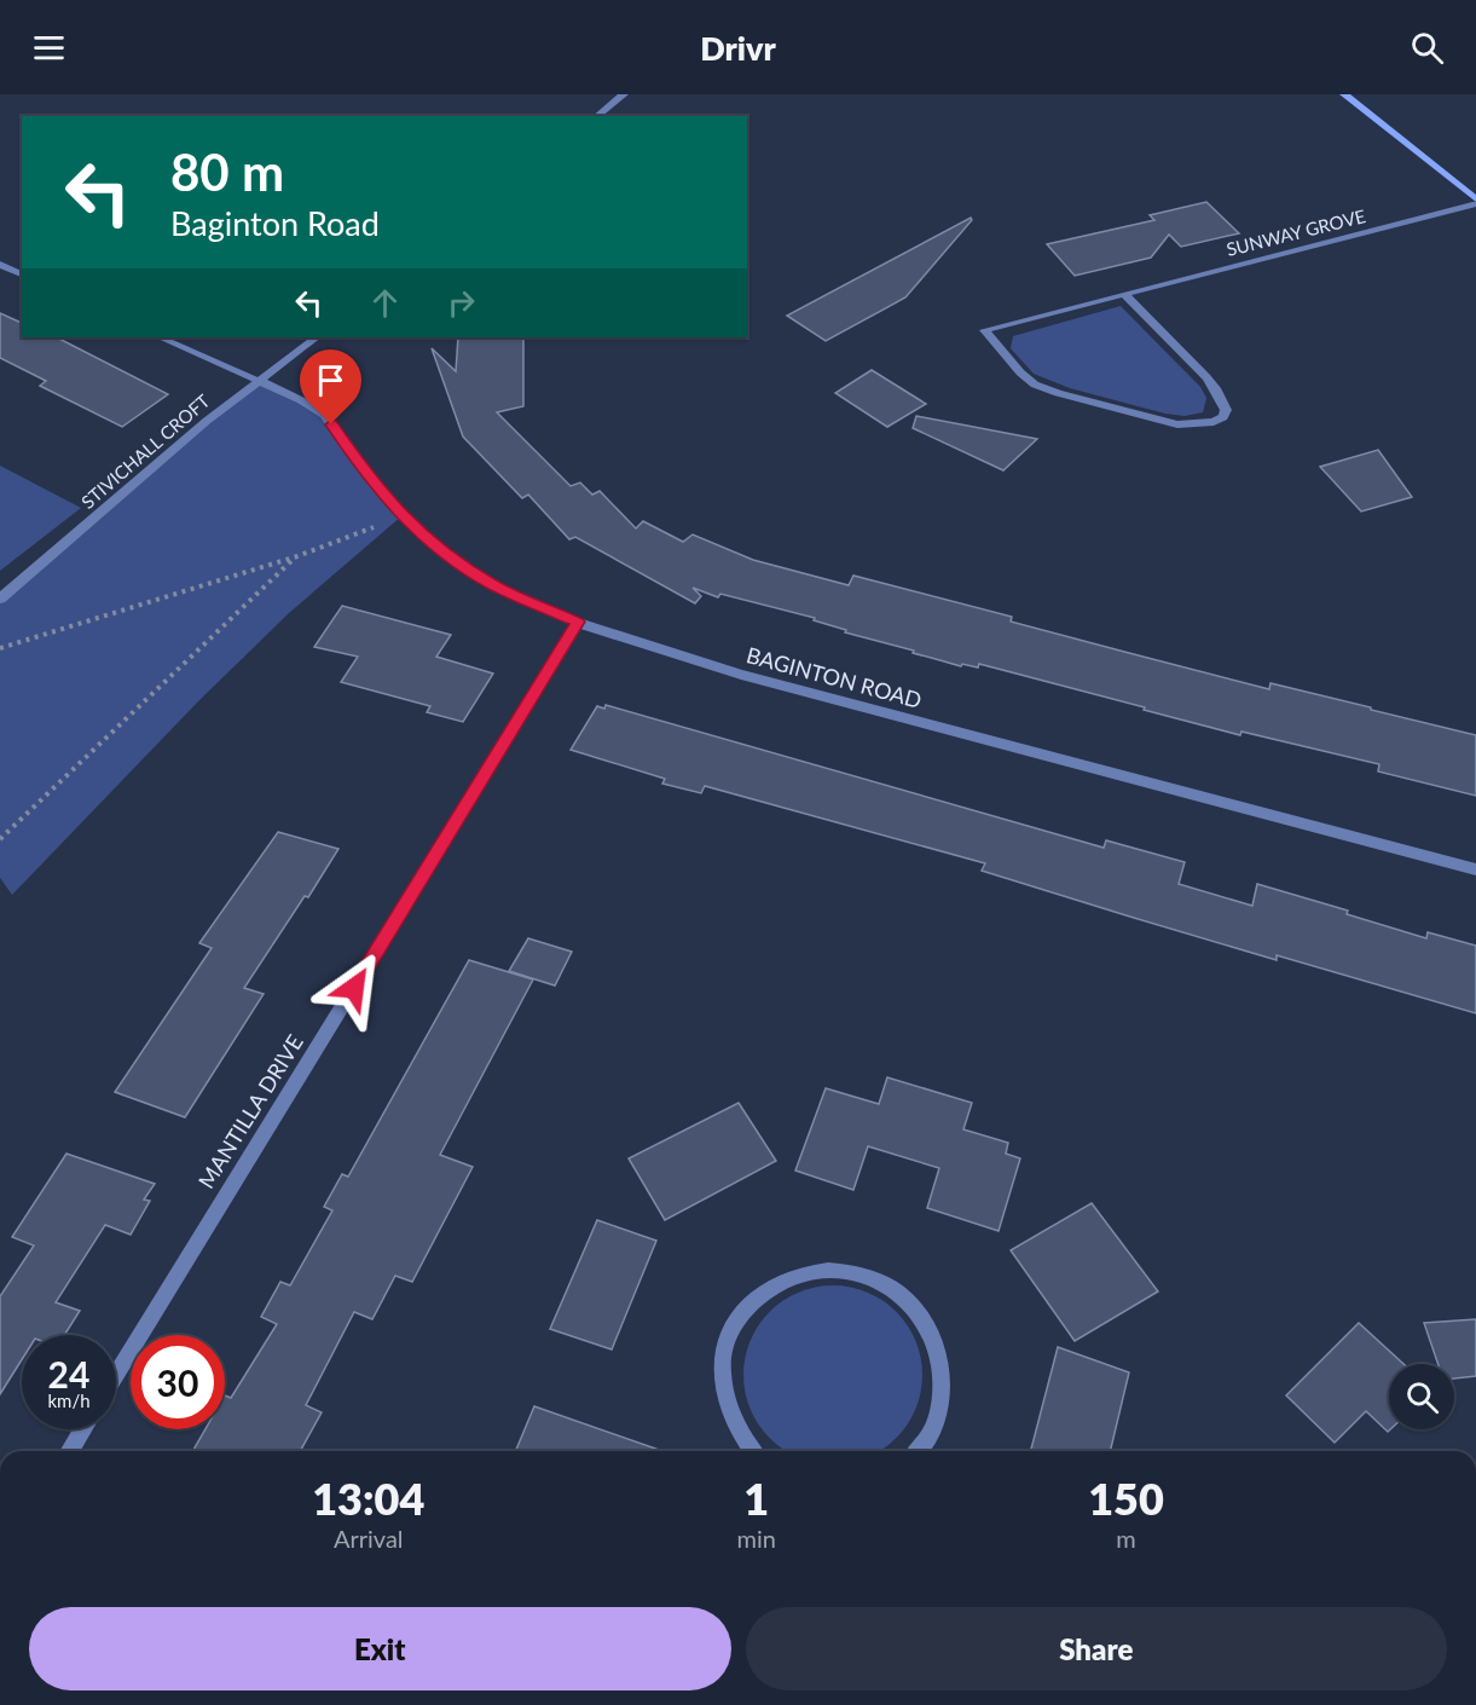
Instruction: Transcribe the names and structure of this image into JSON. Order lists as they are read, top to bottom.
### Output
{
  "streets": {
    "street": [
      "SUNWAY GROVE",
      "STIVICHALL CROFT",
      "BAGINTON ROAD",
      "MANTILLA DRIVE"
    ]
  },
  "crossings": [
    ["STIVICHALL CROFT", "BAGINTON ROAD"],
    ["BAGINTON ROAD", "MANTILLA DRIVE"]
  ],
  "page": {
    "header": "Drivr",
    "turn": ["80 m", "Baginton Road"],
    "speed": "24 km/h",
    "limit": "30",
    "eta": [
      "13:04",
      "Arrival",
      "1",
      "min",
      "150",
      "m"
    ],
    "buttons": ["Exit", "Share"]
  }
}
